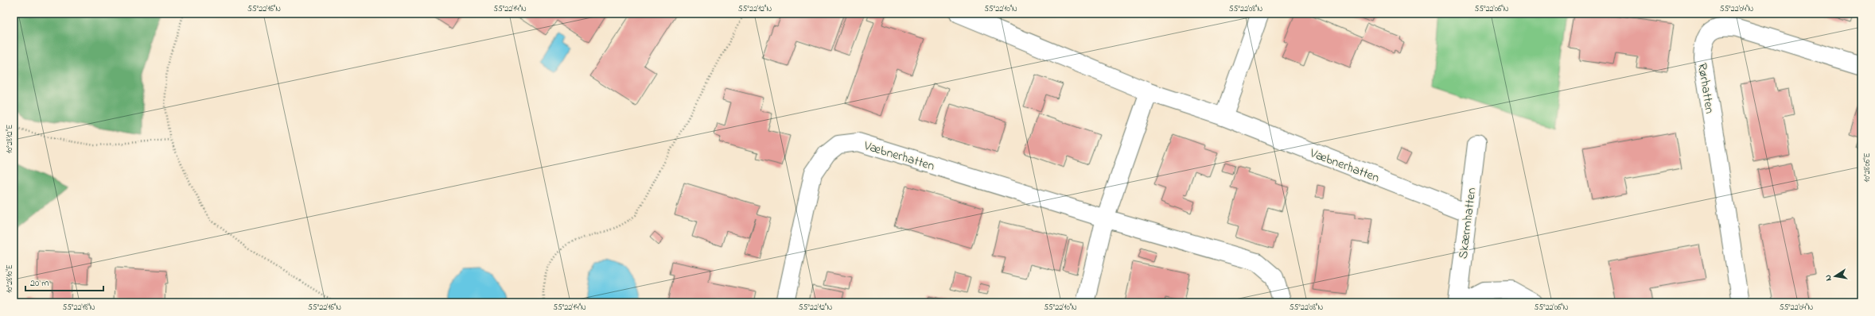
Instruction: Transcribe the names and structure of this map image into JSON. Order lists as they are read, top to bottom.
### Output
{
  "streets": {
    "street": ["Rørhatten", "Væbnerhatten", "Skærmhatten"]
  },
  "crossings": [
    ["Væbnerhatten", "Skærmhatten"]
  ],
  "scale_bar": "20 m",
  "north": "left",
  "coordinates": [
    "55°22'16\"N",
    "55°22'14\"N",
    "55°22'12\"N",
    "55°22'10\"N",
    "55°22'08\"N",
    "55°22'06\"N",
    "55°22'04\"N",
    "10°28'12\"E",
    "10°28'06\"E",
    "10°28'10\"E",
    "55°22'18\"N"
  ]
}
